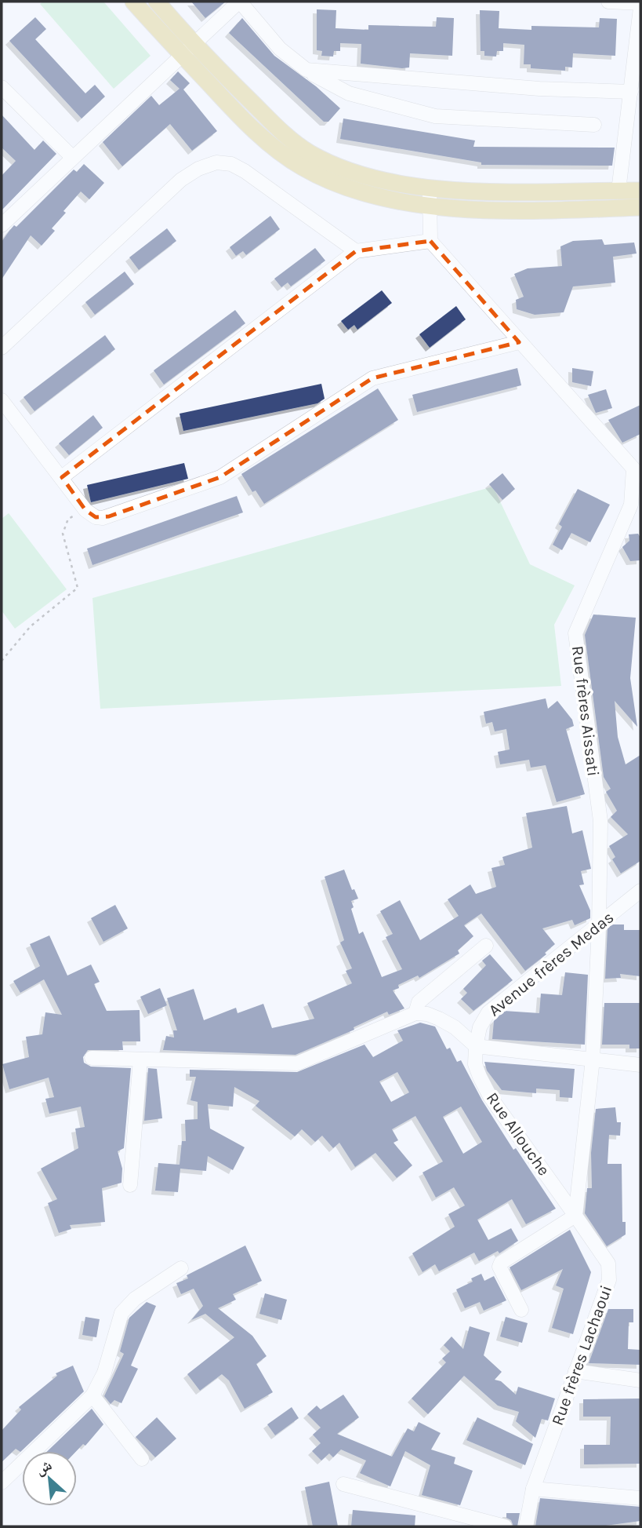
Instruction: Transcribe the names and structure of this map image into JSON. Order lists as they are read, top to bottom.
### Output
{
  "streets": {
    "street": [
      "Rue frères Aissati",
      "Avenue frères Medas",
      "Rue Allouche",
      "Rue frères Lachaoui"
    ]
  },
  "crossings": [
    ["Rue frères Aissati", "Avenue frères Medas"],
    ["Avenue frères Medas", "Rue Allouche"],
    ["Rue Allouche", "Rue frères Lachaoui"]
  ],
  "north": "top left"
}
